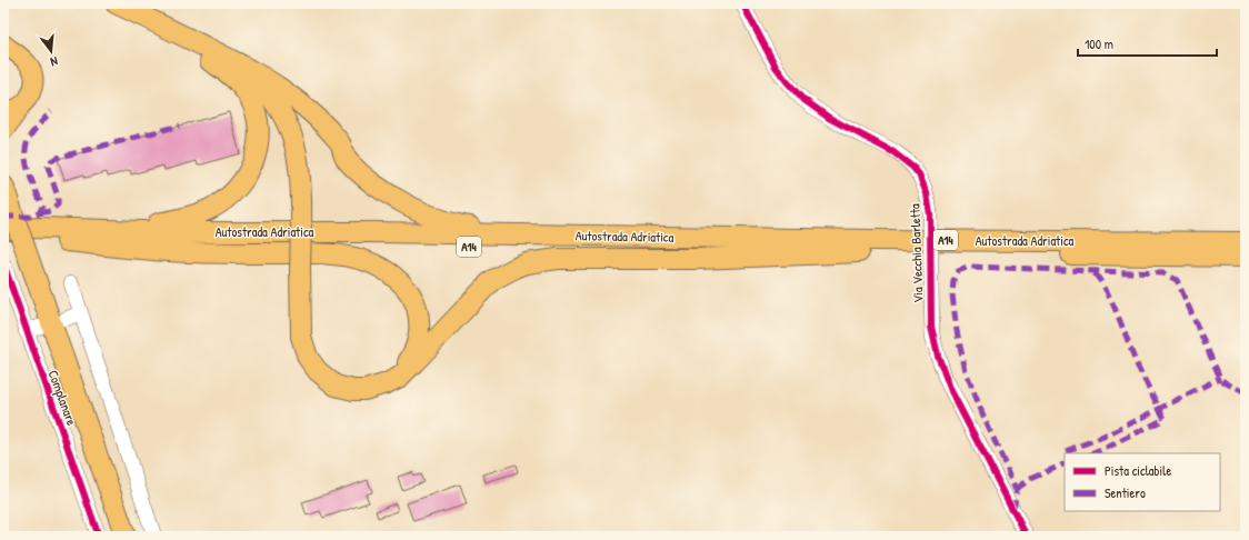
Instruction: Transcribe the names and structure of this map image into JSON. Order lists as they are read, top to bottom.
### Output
{
  "streets": {
    "highway": ["Autostrada Adriatica", "A14"],
    "street": ["Via Vecchia Barletta", "Complanare"]
  },
  "crossings": [
    ["Autostrada Adriatica", "A14"]
  ],
  "legend": ["Pista ciclabile", "Sentiero"],
  "scale_bar": "100 m",
  "north": "bottom"
}
